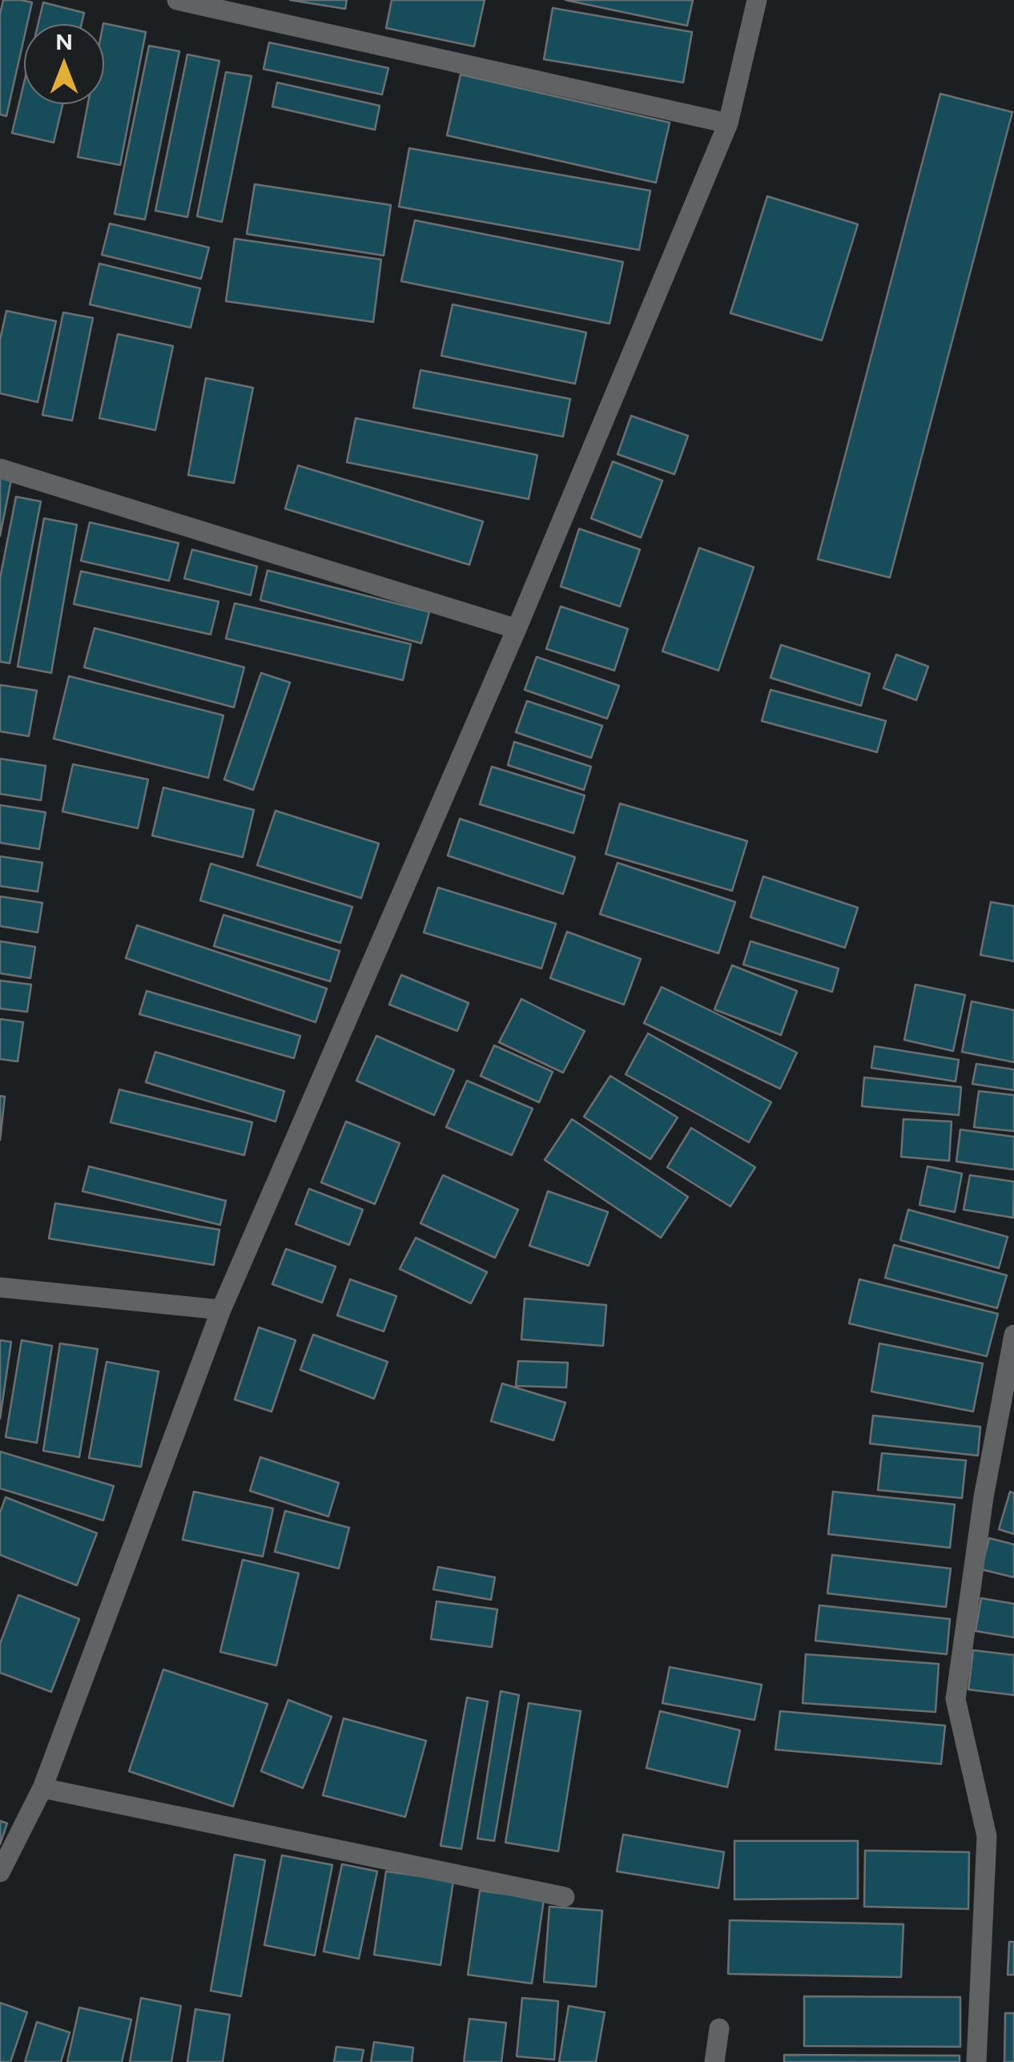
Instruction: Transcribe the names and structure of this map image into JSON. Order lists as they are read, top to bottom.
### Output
{
  "north": "top"
}
